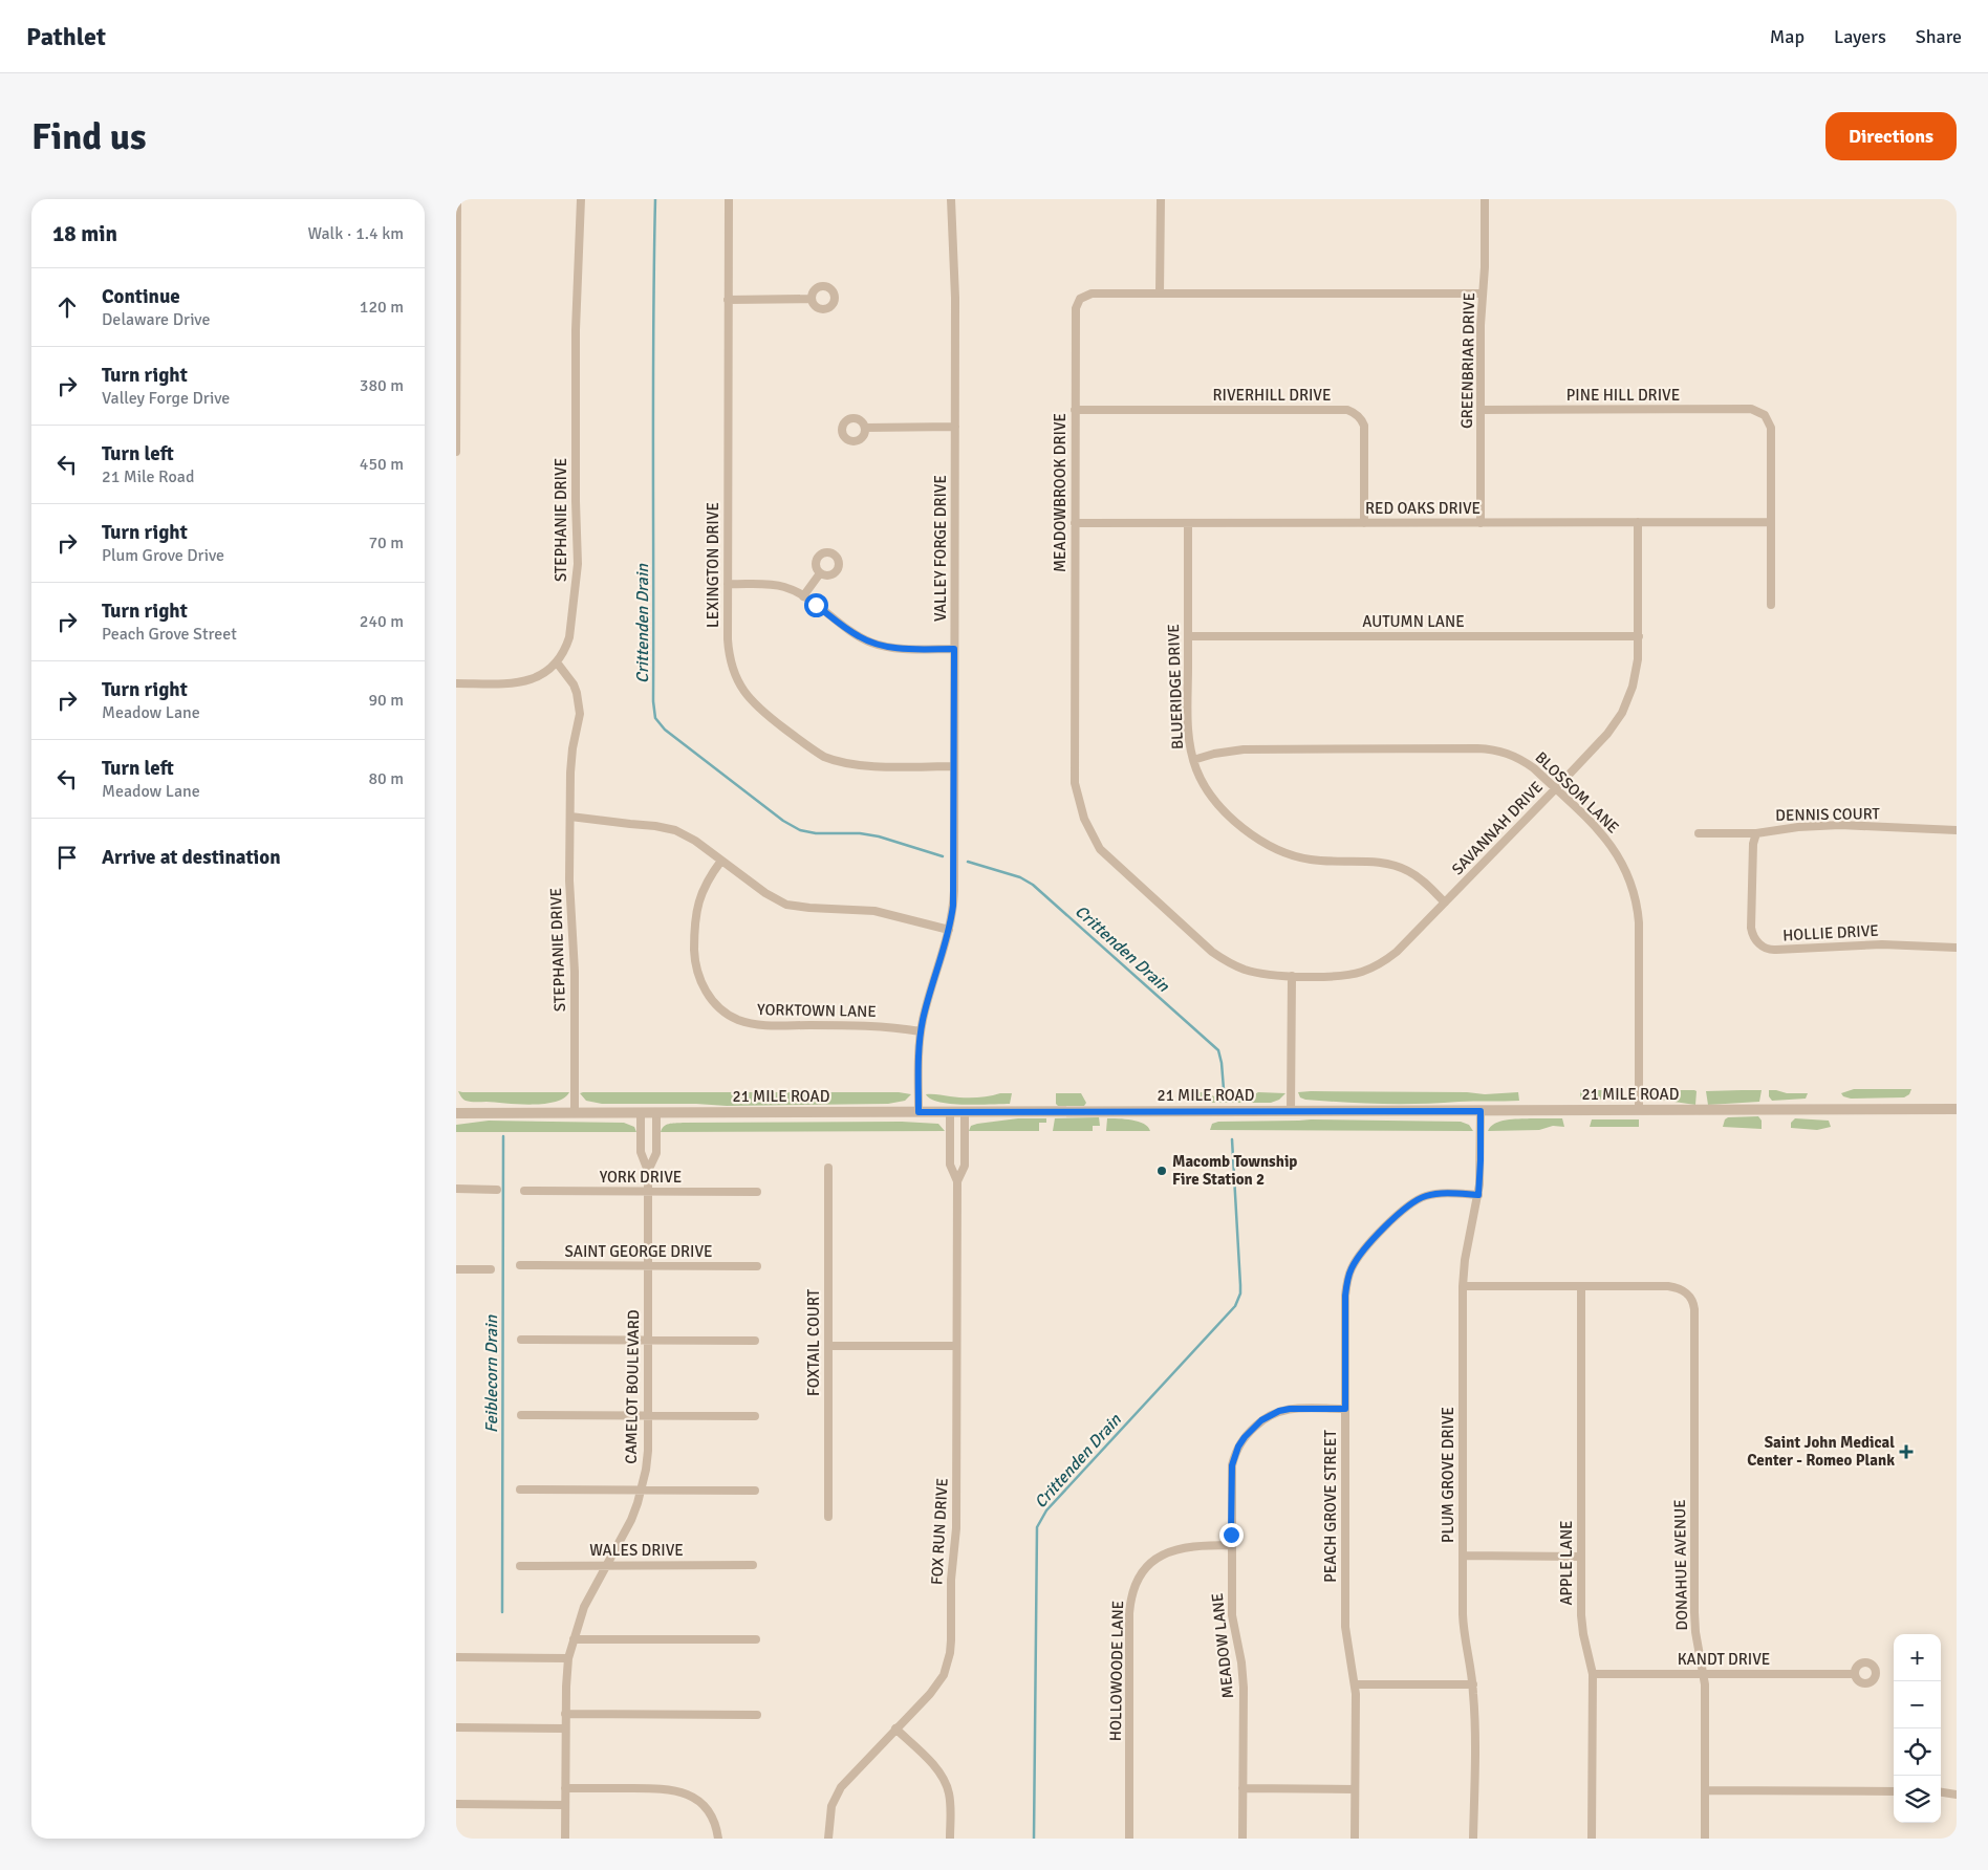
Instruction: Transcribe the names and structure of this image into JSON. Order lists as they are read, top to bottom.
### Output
{
  "streets": {
    "street": [
      "GREENBRIAR DRIVE",
      "RIVERHILL DRIVE",
      "PINE HILL DRIVE",
      "MEADOWBROOK DRIVE",
      "RED OAKS DRIVE",
      "STEPHANIE DRIVE",
      "VALLEY FORGE DRIVE",
      "LEXINGTON DRIVE",
      "AUTUMN LANE",
      "BLUERIDGE DRIVE",
      "BLOSSOM LANE",
      "DENNIS COURT",
      "SAVANNAH DRIVE",
      "HOLLIE DRIVE",
      "YORKTOWN LANE",
      "21 MILE ROAD",
      "YORK DRIVE",
      "SAINT GEORGE DRIVE",
      "FOXTAIL COURT",
      "CAMELOT BOULEVARD",
      "PLUM GROVE DRIVE",
      "PEACH GROVE STREET",
      "FOX RUN DRIVE",
      "WALES DRIVE",
      "APPLE LANE",
      "DONAHUE AVENUE",
      "MEADOW LANE",
      "KANDT DRIVE",
      "HOLLOWOODE LANE"
    ]
  },
  "crossings": [
    ["GREENBRIAR DRIVE", "PINE HILL DRIVE"],
    ["GREENBRIAR DRIVE", "MEADOWBROOK DRIVE"],
    ["GREENBRIAR DRIVE", "RED OAKS DRIVE"],
    ["RIVERHILL DRIVE", "MEADOWBROOK DRIVE"],
    ["RIVERHILL DRIVE", "RED OAKS DRIVE"],
    ["PINE HILL DRIVE", "RED OAKS DRIVE"],
    ["MEADOWBROOK DRIVE", "RED OAKS DRIVE"],
    ["MEADOWBROOK DRIVE", "SAVANNAH DRIVE"],
    ["RED OAKS DRIVE", "BLUERIDGE DRIVE"],
    ["RED OAKS DRIVE", "SAVANNAH DRIVE"],
    ["STEPHANIE DRIVE", "21 MILE ROAD"],
    ["VALLEY FORGE DRIVE", "LEXINGTON DRIVE"],
    ["VALLEY FORGE DRIVE", "YORKTOWN LANE"],
    ["VALLEY FORGE DRIVE", "21 MILE ROAD"],
    ["AUTUMN LANE", "BLUERIDGE DRIVE"],
    ["AUTUMN LANE", "SAVANNAH DRIVE"],
    ["BLUERIDGE DRIVE", "BLOSSOM LANE"],
    ["BLUERIDGE DRIVE", "SAVANNAH DRIVE"],
    ["BLOSSOM LANE", "SAVANNAH DRIVE"],
    ["BLOSSOM LANE", "21 MILE ROAD"],
    ["DENNIS COURT", "HOLLIE DRIVE"],
    ["21 MILE ROAD", "CAMELOT BOULEVARD"],
    ["21 MILE ROAD", "PLUM GROVE DRIVE"],
    ["21 MILE ROAD", "FOX RUN DRIVE"],
    ["YORK DRIVE", "CAMELOT BOULEVARD"],
    ["SAINT GEORGE DRIVE", "CAMELOT BOULEVARD"],
    ["CAMELOT BOULEVARD", "WALES DRIVE"],
    ["PLUM GROVE DRIVE", "PEACH GROVE STREET"],
    ["PEACH GROVE STREET", "MEADOW LANE"],
    ["APPLE LANE", "DONAHUE AVENUE"],
    ["APPLE LANE", "KANDT DRIVE"],
    ["DONAHUE AVENUE", "KANDT DRIVE"],
    ["MEADOW LANE", "HOLLOWOODE LANE"]
  ],
  "water": ["Crittenden Drain", "Feiblecorn Drain"],
  "places": {
    "other": ["Macomb Township Fire Station 2"],
    "health": ["Saint John Medical Center - Romeo Plank"]
  },
  "page": {
    "header": "Pathlet",
    "nav": ["Map", "Layers", "Share"],
    "buttons": "Directions",
    "title": "Find us",
    "heading": ["18 min", "Walk · 1.4 km"],
    "list": [
      ["Continue", "Delaware Drive", "120 m"],
      ["Turn right", "Valley Forge Drive", "380 m"],
      ["Turn left", "21 Mile Road", "450 m"],
      ["Turn right", "Plum Grove Drive", "70 m"],
      ["Turn right", "Peach Grove Street", "240 m"],
      ["Turn right", "Meadow Lane", "90 m"],
      ["Turn left", "Meadow Lane", "80 m"],
      "Arrive at destination"
    ],
    "map_buttons": ["+", "−"]
  }
}
